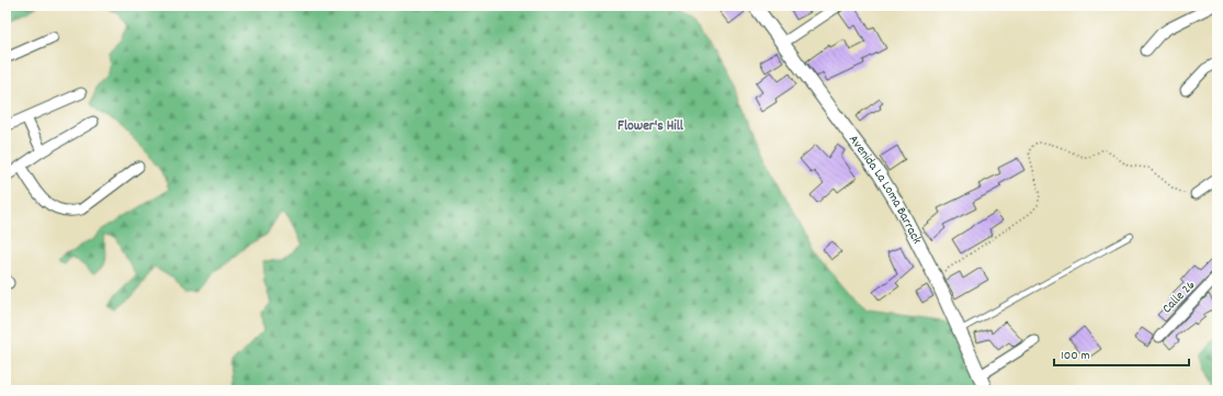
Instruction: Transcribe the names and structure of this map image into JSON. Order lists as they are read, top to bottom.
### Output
{
  "streets": {
    "main road": ["Avenida La Loma Barrack"],
    "street": ["Calle 26"]
  },
  "districts": ["Flower's Hill"],
  "scale_bar": "100 m"
}
